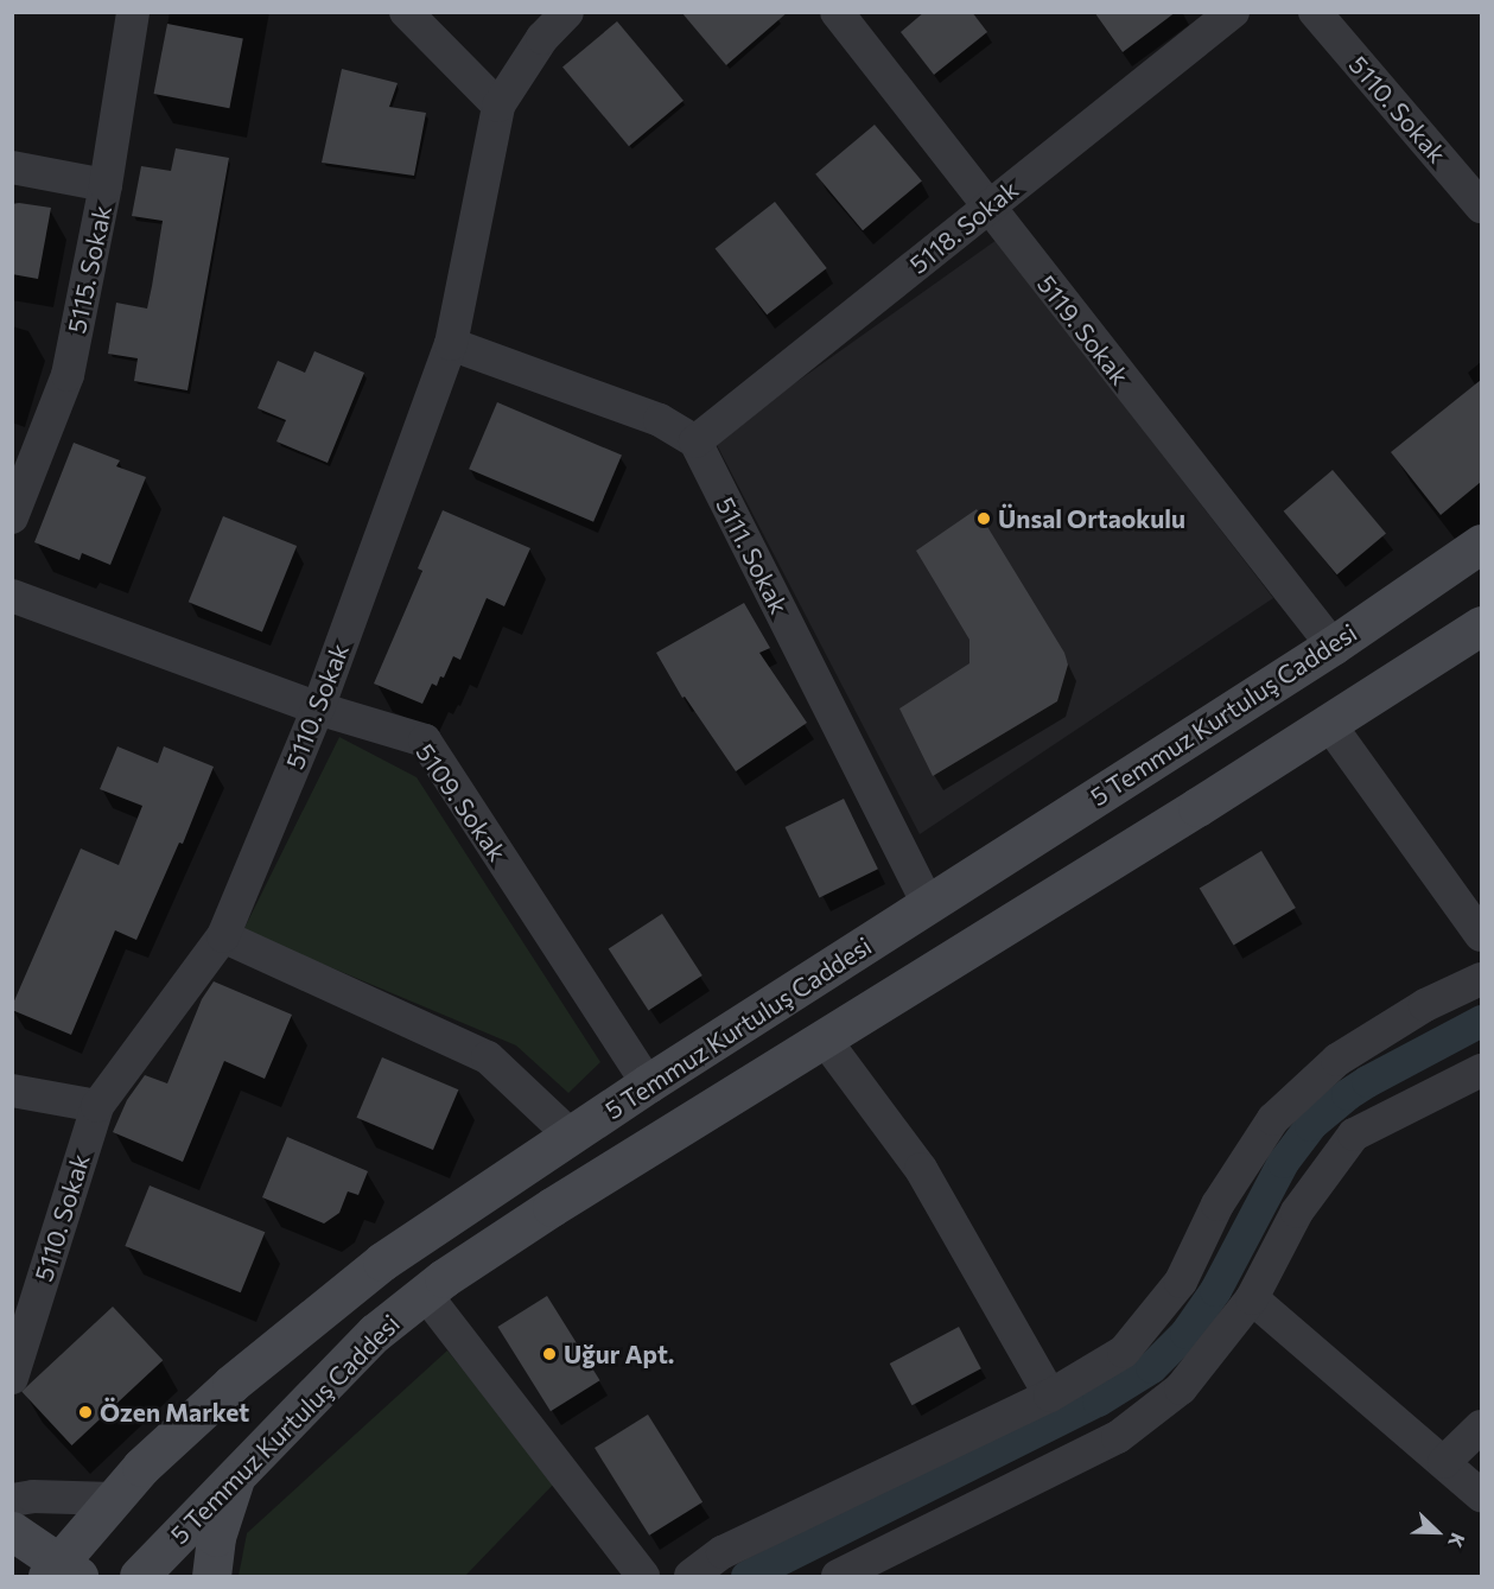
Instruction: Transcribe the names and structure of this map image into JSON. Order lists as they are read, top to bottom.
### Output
{
  "streets": {
    "main road": ["5 Temmuz Kurtuluş Caddesi"],
    "street": [
      "5110. Sokak",
      "5118. Sokak",
      "5115. Sokak",
      "5119. Sokak",
      "5111. Sokak",
      "5109. Sokak"
    ]
  },
  "crossings": [
    ["5110. Sokak", "5109. Sokak"],
    ["5118. Sokak", "5119. Sokak"],
    ["5118. Sokak", "5111. Sokak"],
    ["5119. Sokak", "5 Temmuz Kurtuluş Caddesi"],
    ["5111. Sokak", "5 Temmuz Kurtuluş Caddesi"],
    ["5 Temmuz Kurtuluş Caddesi", "5109. Sokak"]
  ],
  "places": ["Ünsal Ortaokulu", "Uğur Apt.", "Özen Market"],
  "north": "bottom right"
}
